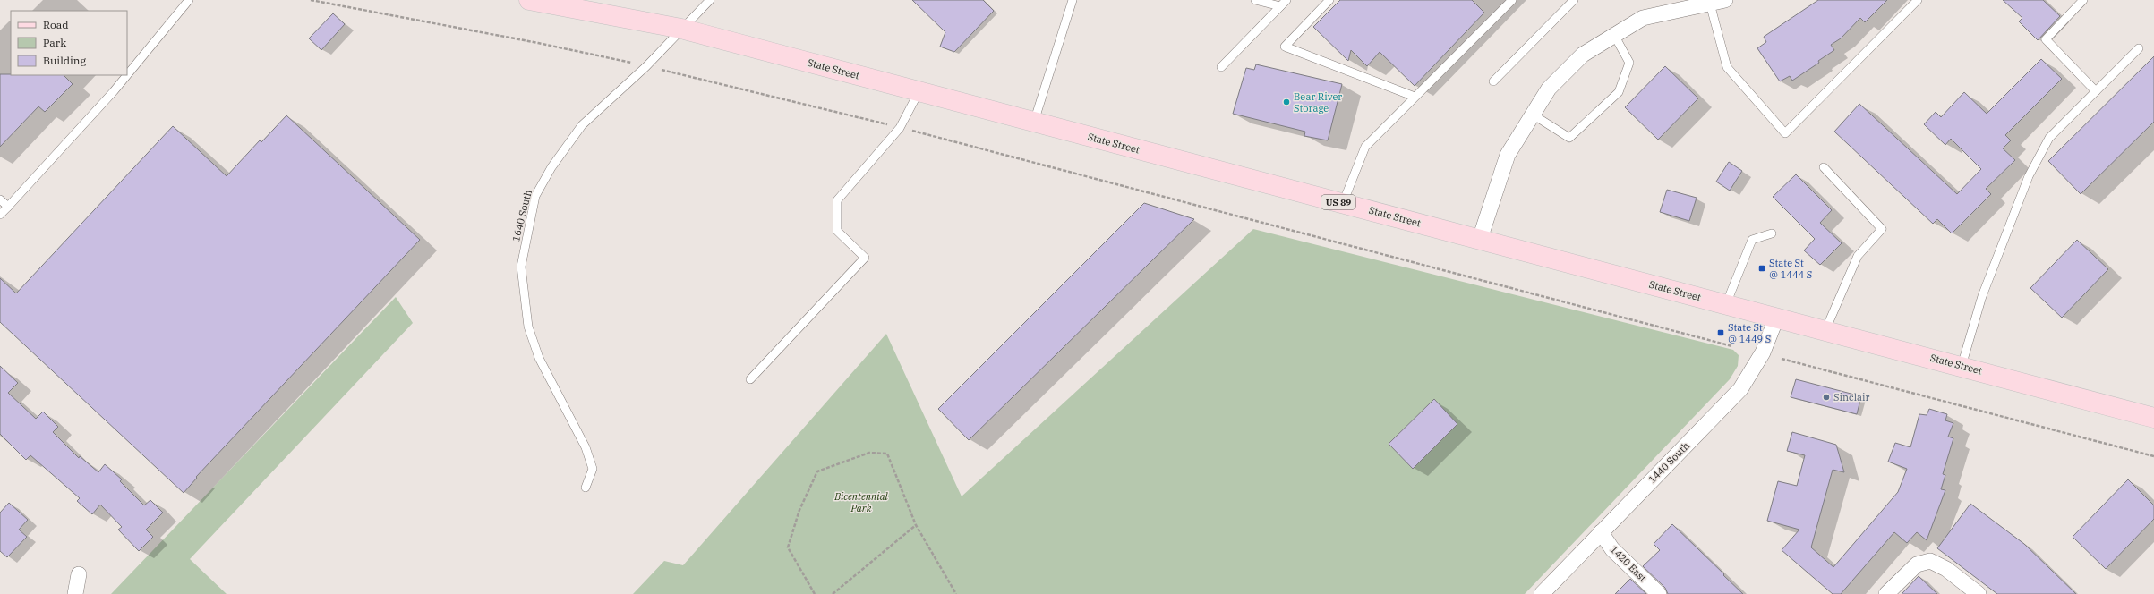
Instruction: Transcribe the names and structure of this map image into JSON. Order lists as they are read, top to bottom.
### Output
{
  "streets": {
    "main road": ["State Street", "US 89"],
    "street": ["1440 South", "1420 East"],
    "lane": ["1640 South"]
  },
  "crossings": [
    ["State Street", "1640 South"],
    ["State Street", "1440 South"],
    ["1440 South", "1420 East"]
  ],
  "parks": ["Bicentennial Park"],
  "places": {
    "other": ["Bear River Storage", "Sinclair"],
    "transit": ["State St @ 1444 S", "State St @ 1449 S"]
  },
  "legend": ["Road", "Park", "Building"]
}
